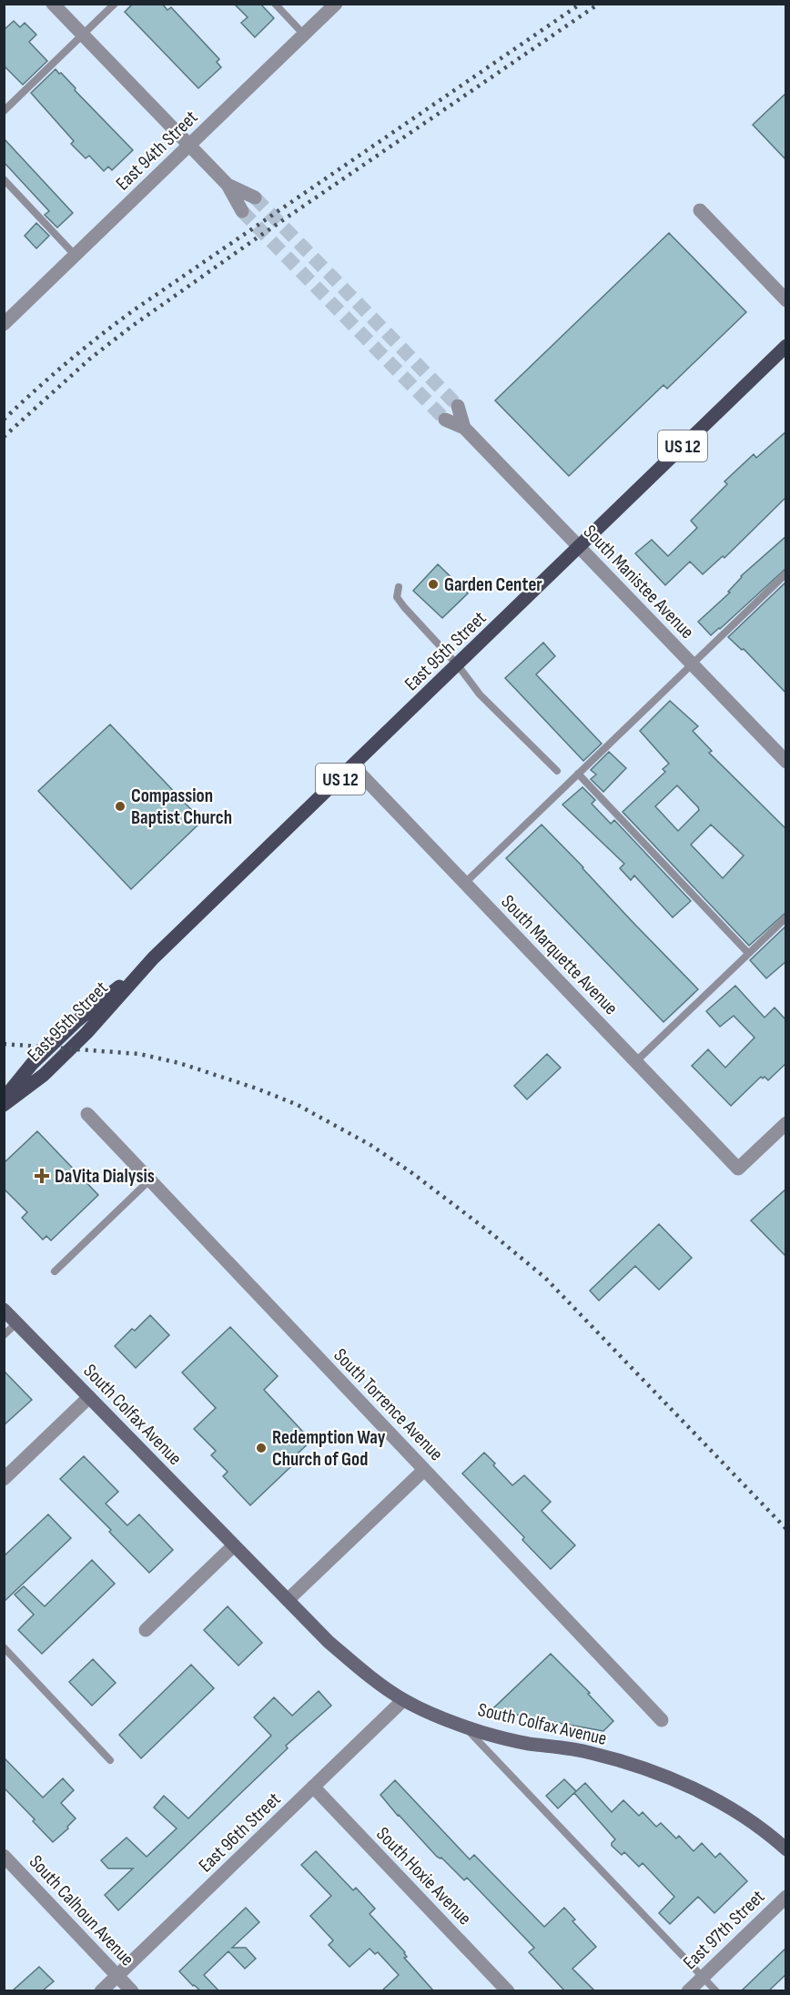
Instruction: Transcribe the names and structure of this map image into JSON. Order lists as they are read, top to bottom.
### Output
{
  "streets": {
    "main road": ["US 12", "East 95th Street", "South Colfax Avenue"],
    "street": [
      "East 94th Street",
      "South Manistee Avenue",
      "South Marquette Avenue",
      "South Torrence Avenue",
      "East 96th Street",
      "South Hoxie Avenue",
      "South Calhoun Avenue",
      "East 97th Street"
    ]
  },
  "crossings": [
    ["South Manistee Avenue", "East 95th Street"],
    ["East 95th Street", "South Marquette Avenue"],
    ["South Colfax Avenue", "East 96th Street"],
    ["East 96th Street", "South Hoxie Avenue"],
    ["East 96th Street", "South Calhoun Avenue"]
  ],
  "places": {
    "other": ["Garden Center", "Compassion Baptist Church", "Redemption Way Church of God"],
    "health": ["DaVita Dialysis"]
  }
}
